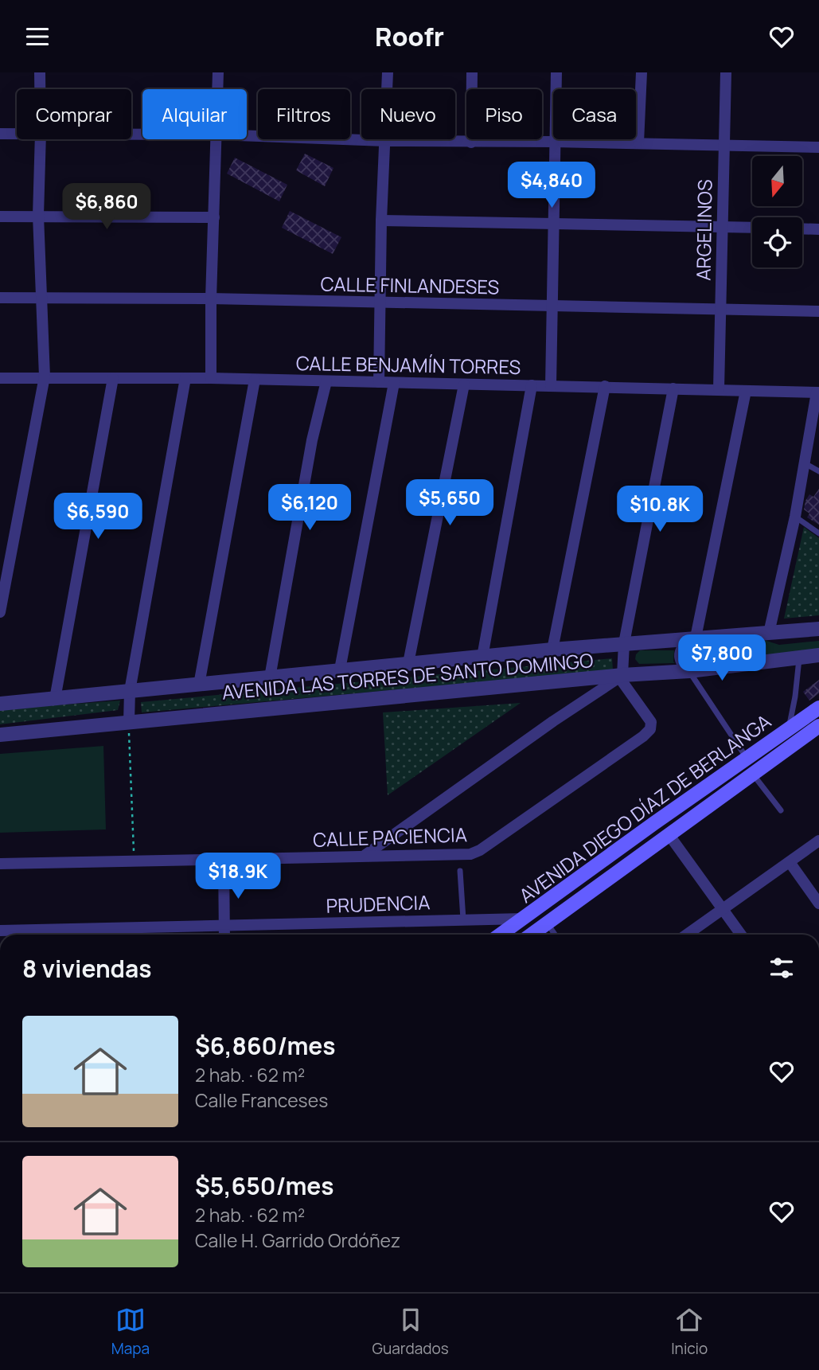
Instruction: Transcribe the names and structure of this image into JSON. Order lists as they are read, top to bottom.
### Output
{
  "streets": {
    "main road": ["AVENIDA DIEGO DÍAZ DE BERLANGA"],
    "street": [
      "ARGELINOS",
      "CALLE FINLANDESES",
      "CALLE BENJAMÍN TORRES",
      "AVENIDA LAS TORRES DE SANTO DOMINGO",
      "CALLE PACIENCIA",
      "PRUDENCIA"
    ]
  },
  "crossings": [
    ["ARGELINOS", "CALLE FINLANDESES"],
    ["ARGELINOS", "CALLE BENJAMÍN TORRES"],
    ["AVENIDA LAS TORRES DE SANTO DOMINGO", "CALLE PACIENCIA"],
    ["AVENIDA DIEGO DÍAZ DE BERLANGA", "PRUDENCIA"]
  ],
  "north": "bottom",
  "page": {
    "header": "Roofr",
    "chip": [
      "Comprar",
      "Alquilar",
      "Filtros",
      "Nuevo",
      "Piso",
      "Casa"
    ],
    "price": [
      "$4,840",
      "$6,860",
      "$5,650",
      "$6,120",
      "$10.8K",
      "$6,590",
      "$7,800",
      "$18.9K"
    ],
    "heading": "8 viviendas",
    "list": [
      {
        "name": "$6,860/mes",
        "note": "2 hab. · 62 m² · Calle Franceses"
      },
      {
        "name": "$5,650/mes",
        "note": "2 hab. · 62 m² · Calle H. Garrido Ordóñez"
      }
    ],
    "tabs": ["Mapa", "Guardados", "Inicio"]
  }
}
